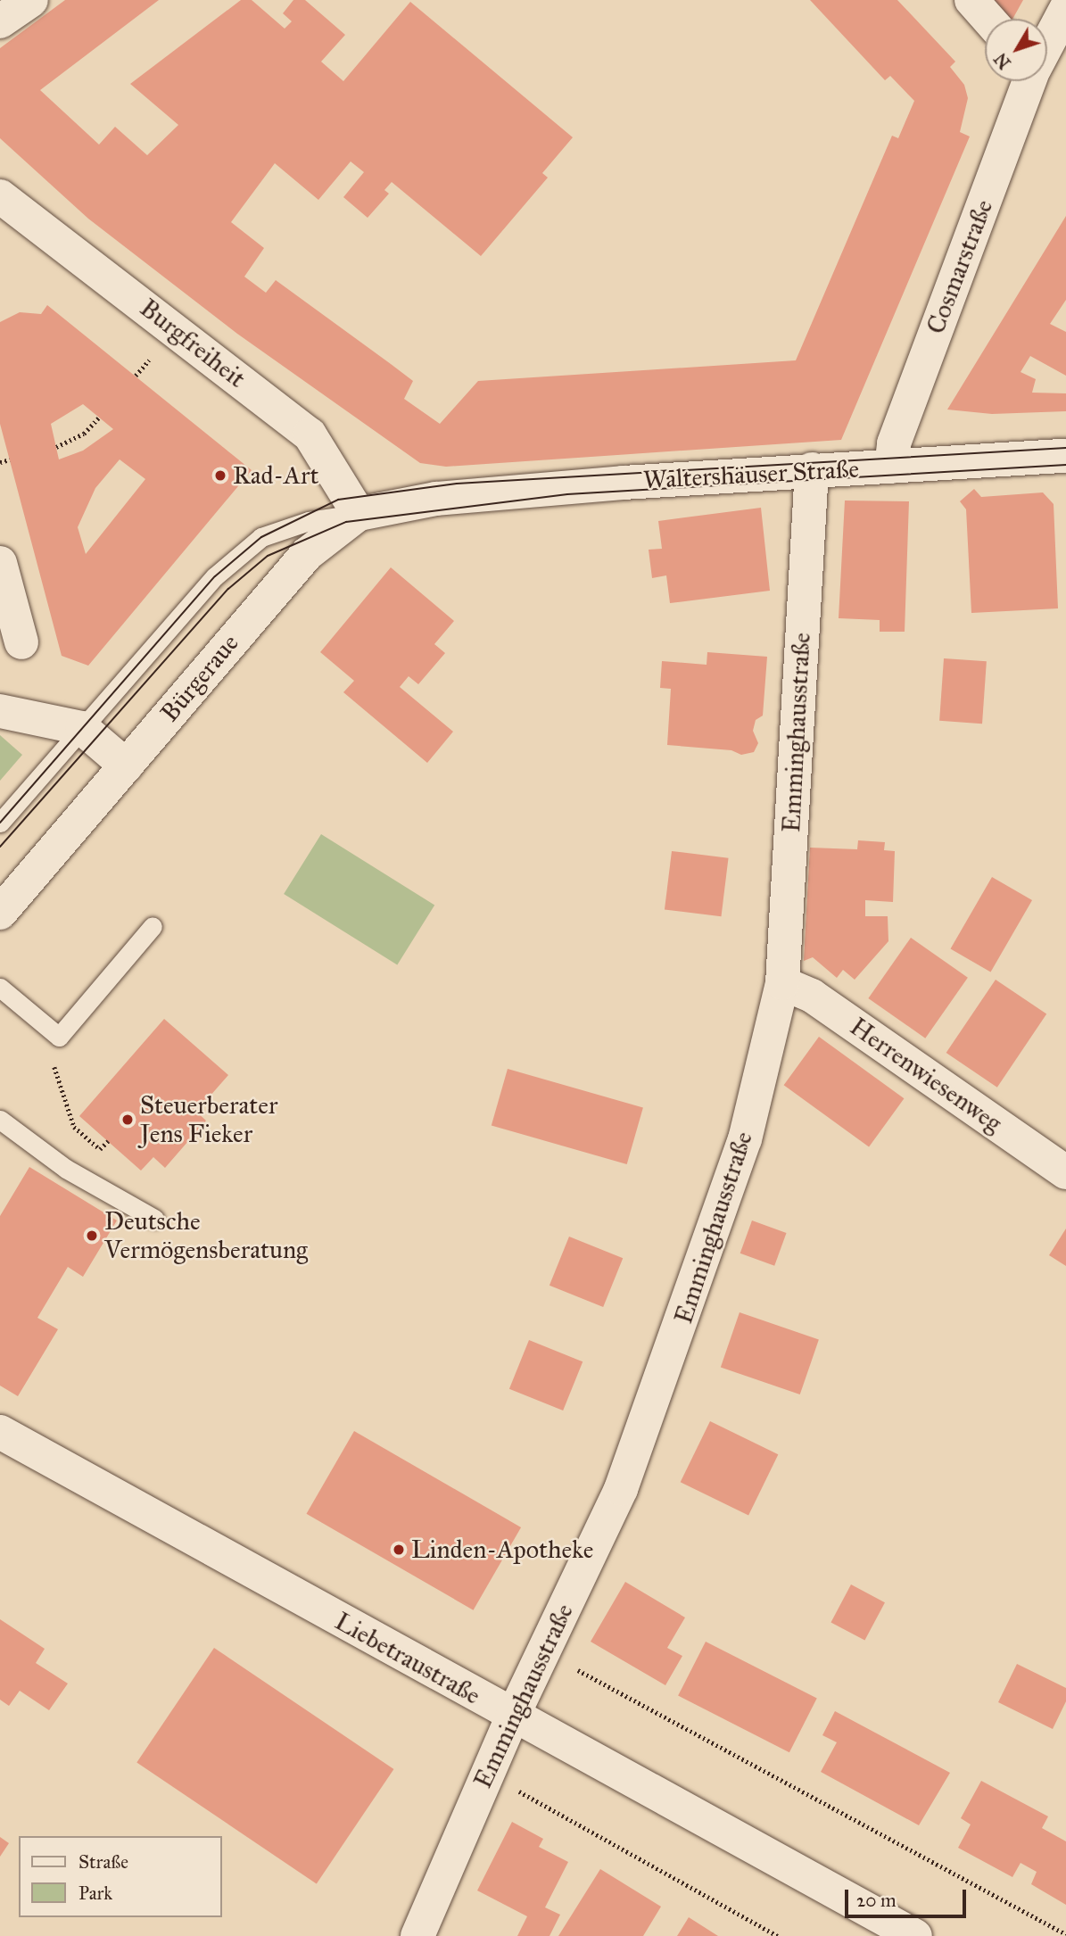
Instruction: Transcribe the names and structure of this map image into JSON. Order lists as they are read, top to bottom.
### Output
{
  "streets": {
    "street": [
      "Cosmarstraße",
      "Burgfreiheit",
      "Waltershäuser Straße",
      "Bürgeraue",
      "Emminghausstraße",
      "Herrenwiesenweg",
      "Liebetraustraße"
    ]
  },
  "crossings": [
    ["Cosmarstraße", "Waltershäuser Straße"],
    ["Burgfreiheit", "Bürgeraue"],
    ["Waltershäuser Straße", "Bürgeraue"],
    ["Waltershäuser Straße", "Emminghausstraße"],
    ["Emminghausstraße", "Herrenwiesenweg"],
    ["Emminghausstraße", "Liebetraustraße"]
  ],
  "places": [
    "Rad-Art",
    "Steuerberater Jens Fieker",
    "Deutsche Vermögensberatung",
    "Linden-Apotheke"
  ],
  "legend": ["Straße", "Park"],
  "scale_bar": "20 m",
  "north": "bottom left"
}
